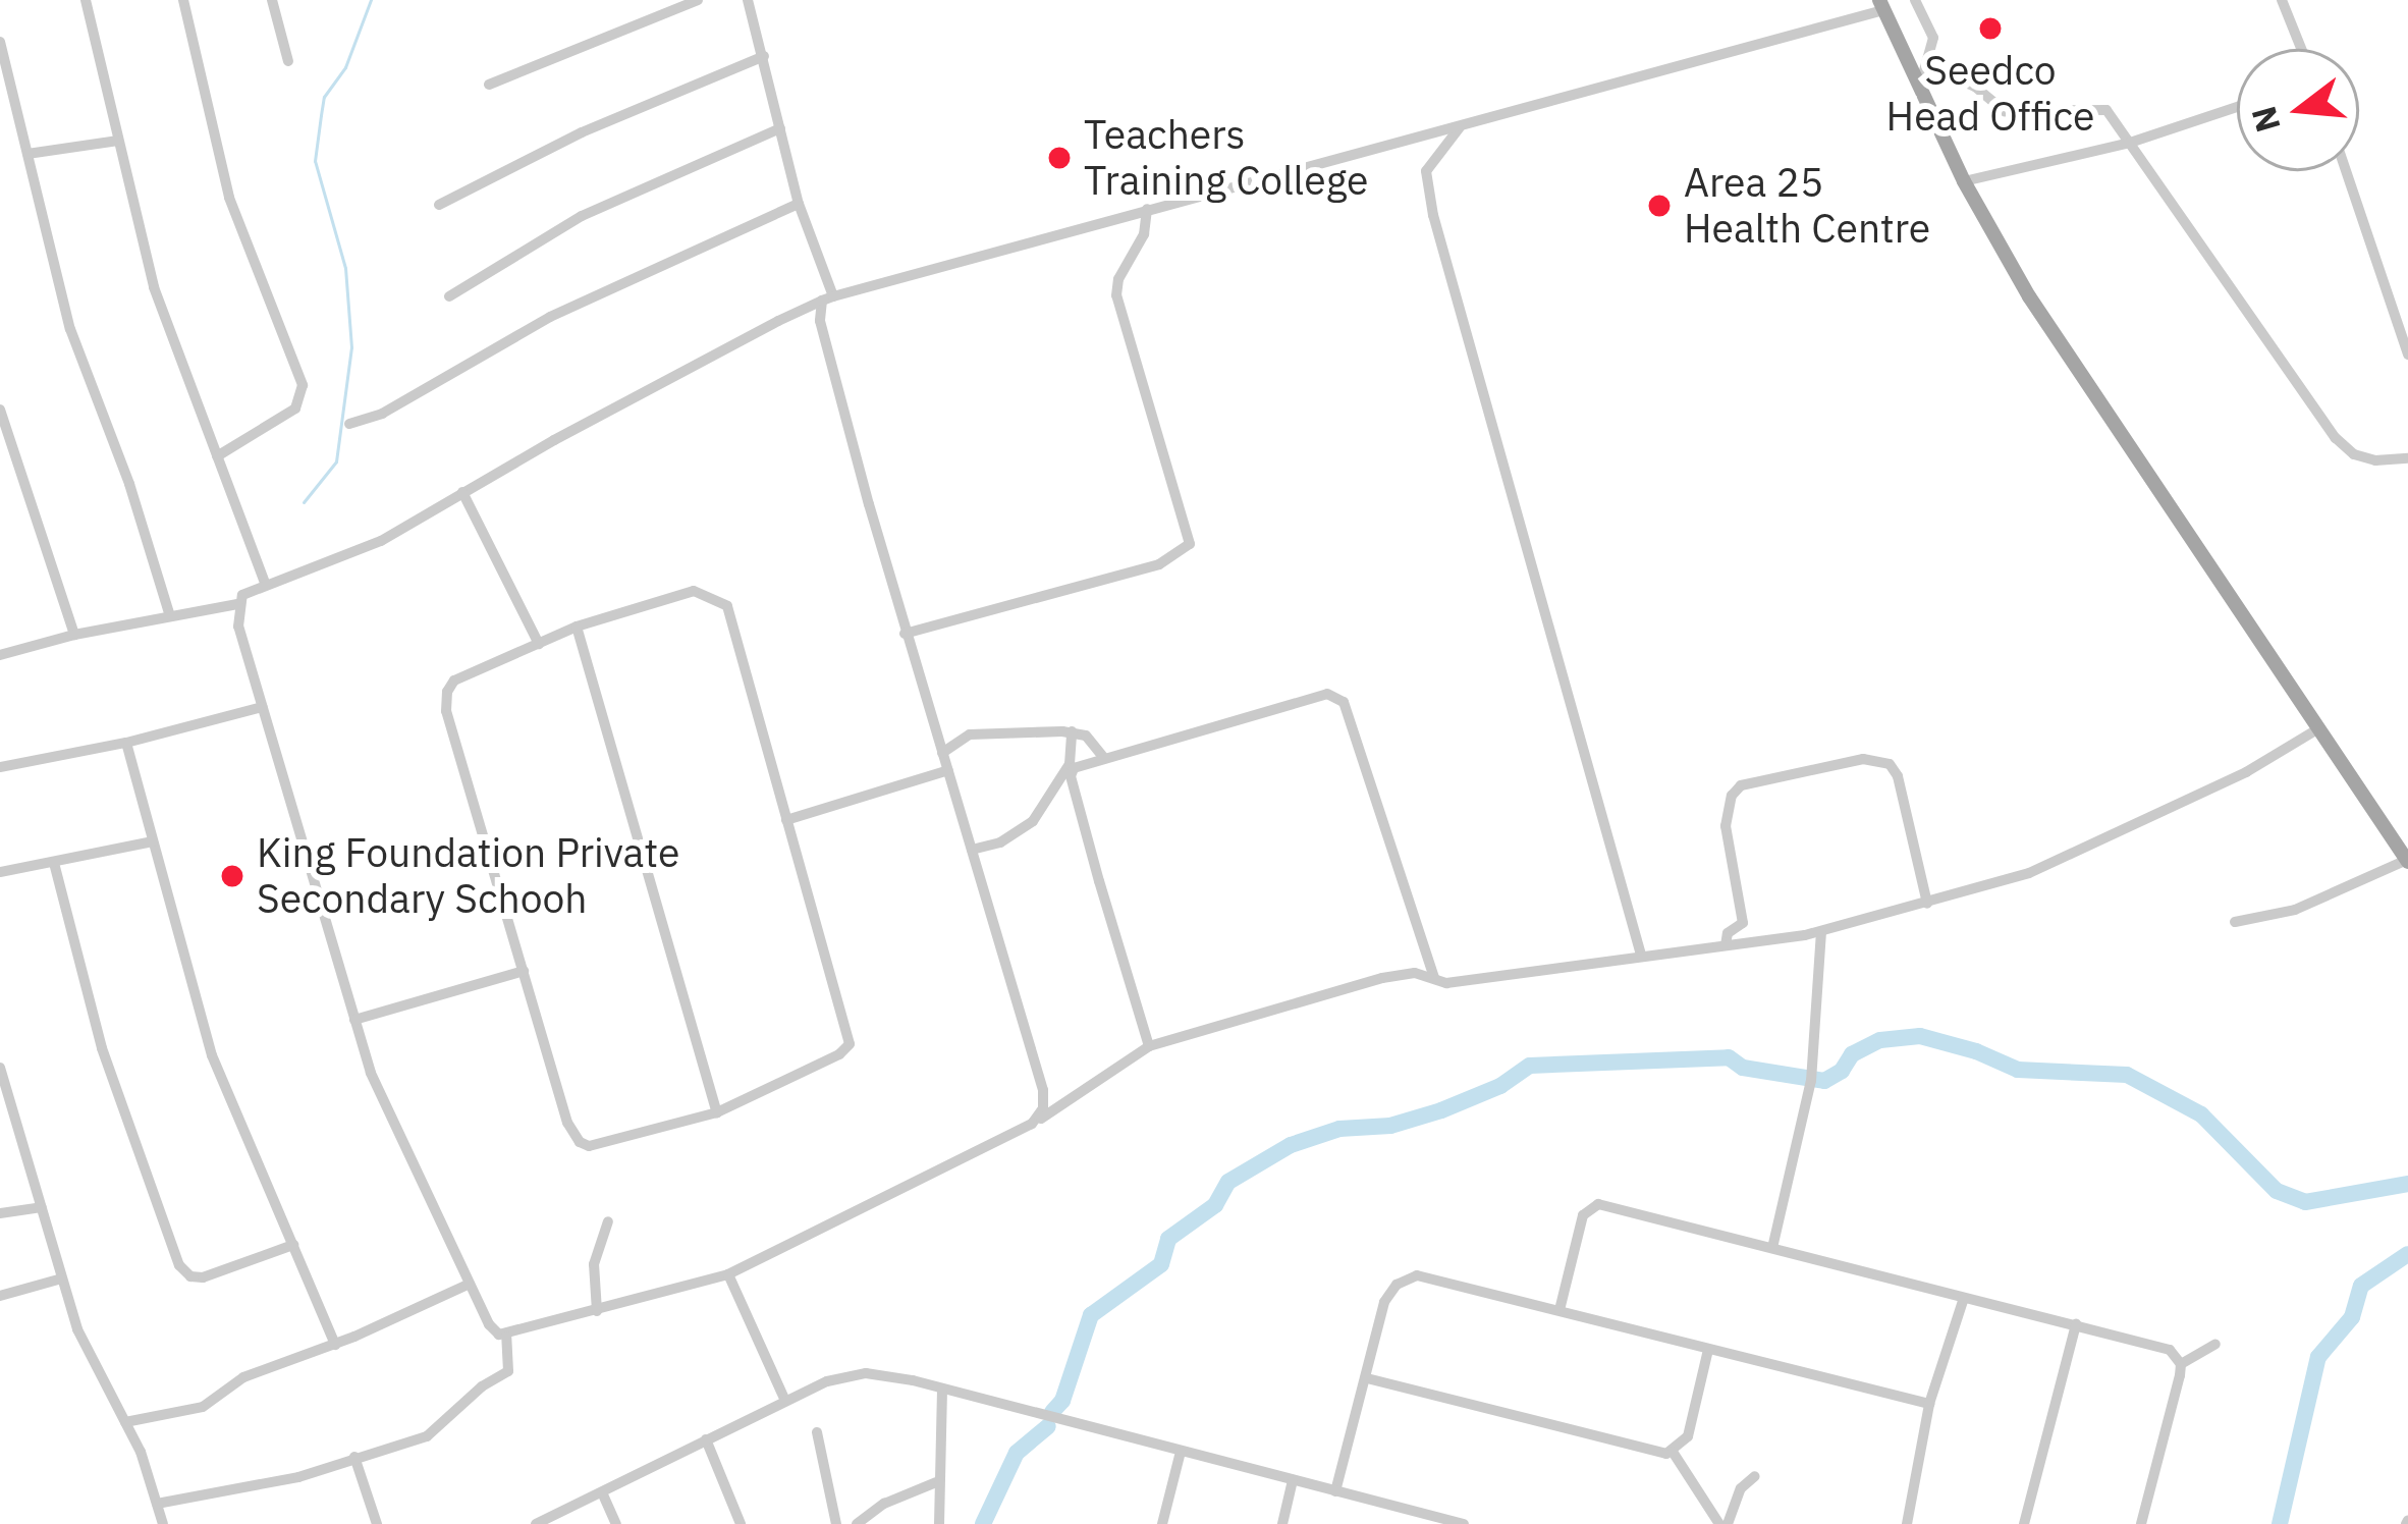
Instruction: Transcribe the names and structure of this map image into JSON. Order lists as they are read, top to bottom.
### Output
{
  "places": [
    "Seedco Head Office",
    "Teachers Training College",
    "Area 25 Health Centre",
    "King Foundation Private Secondary Schooh"
  ],
  "north": "left"
}
